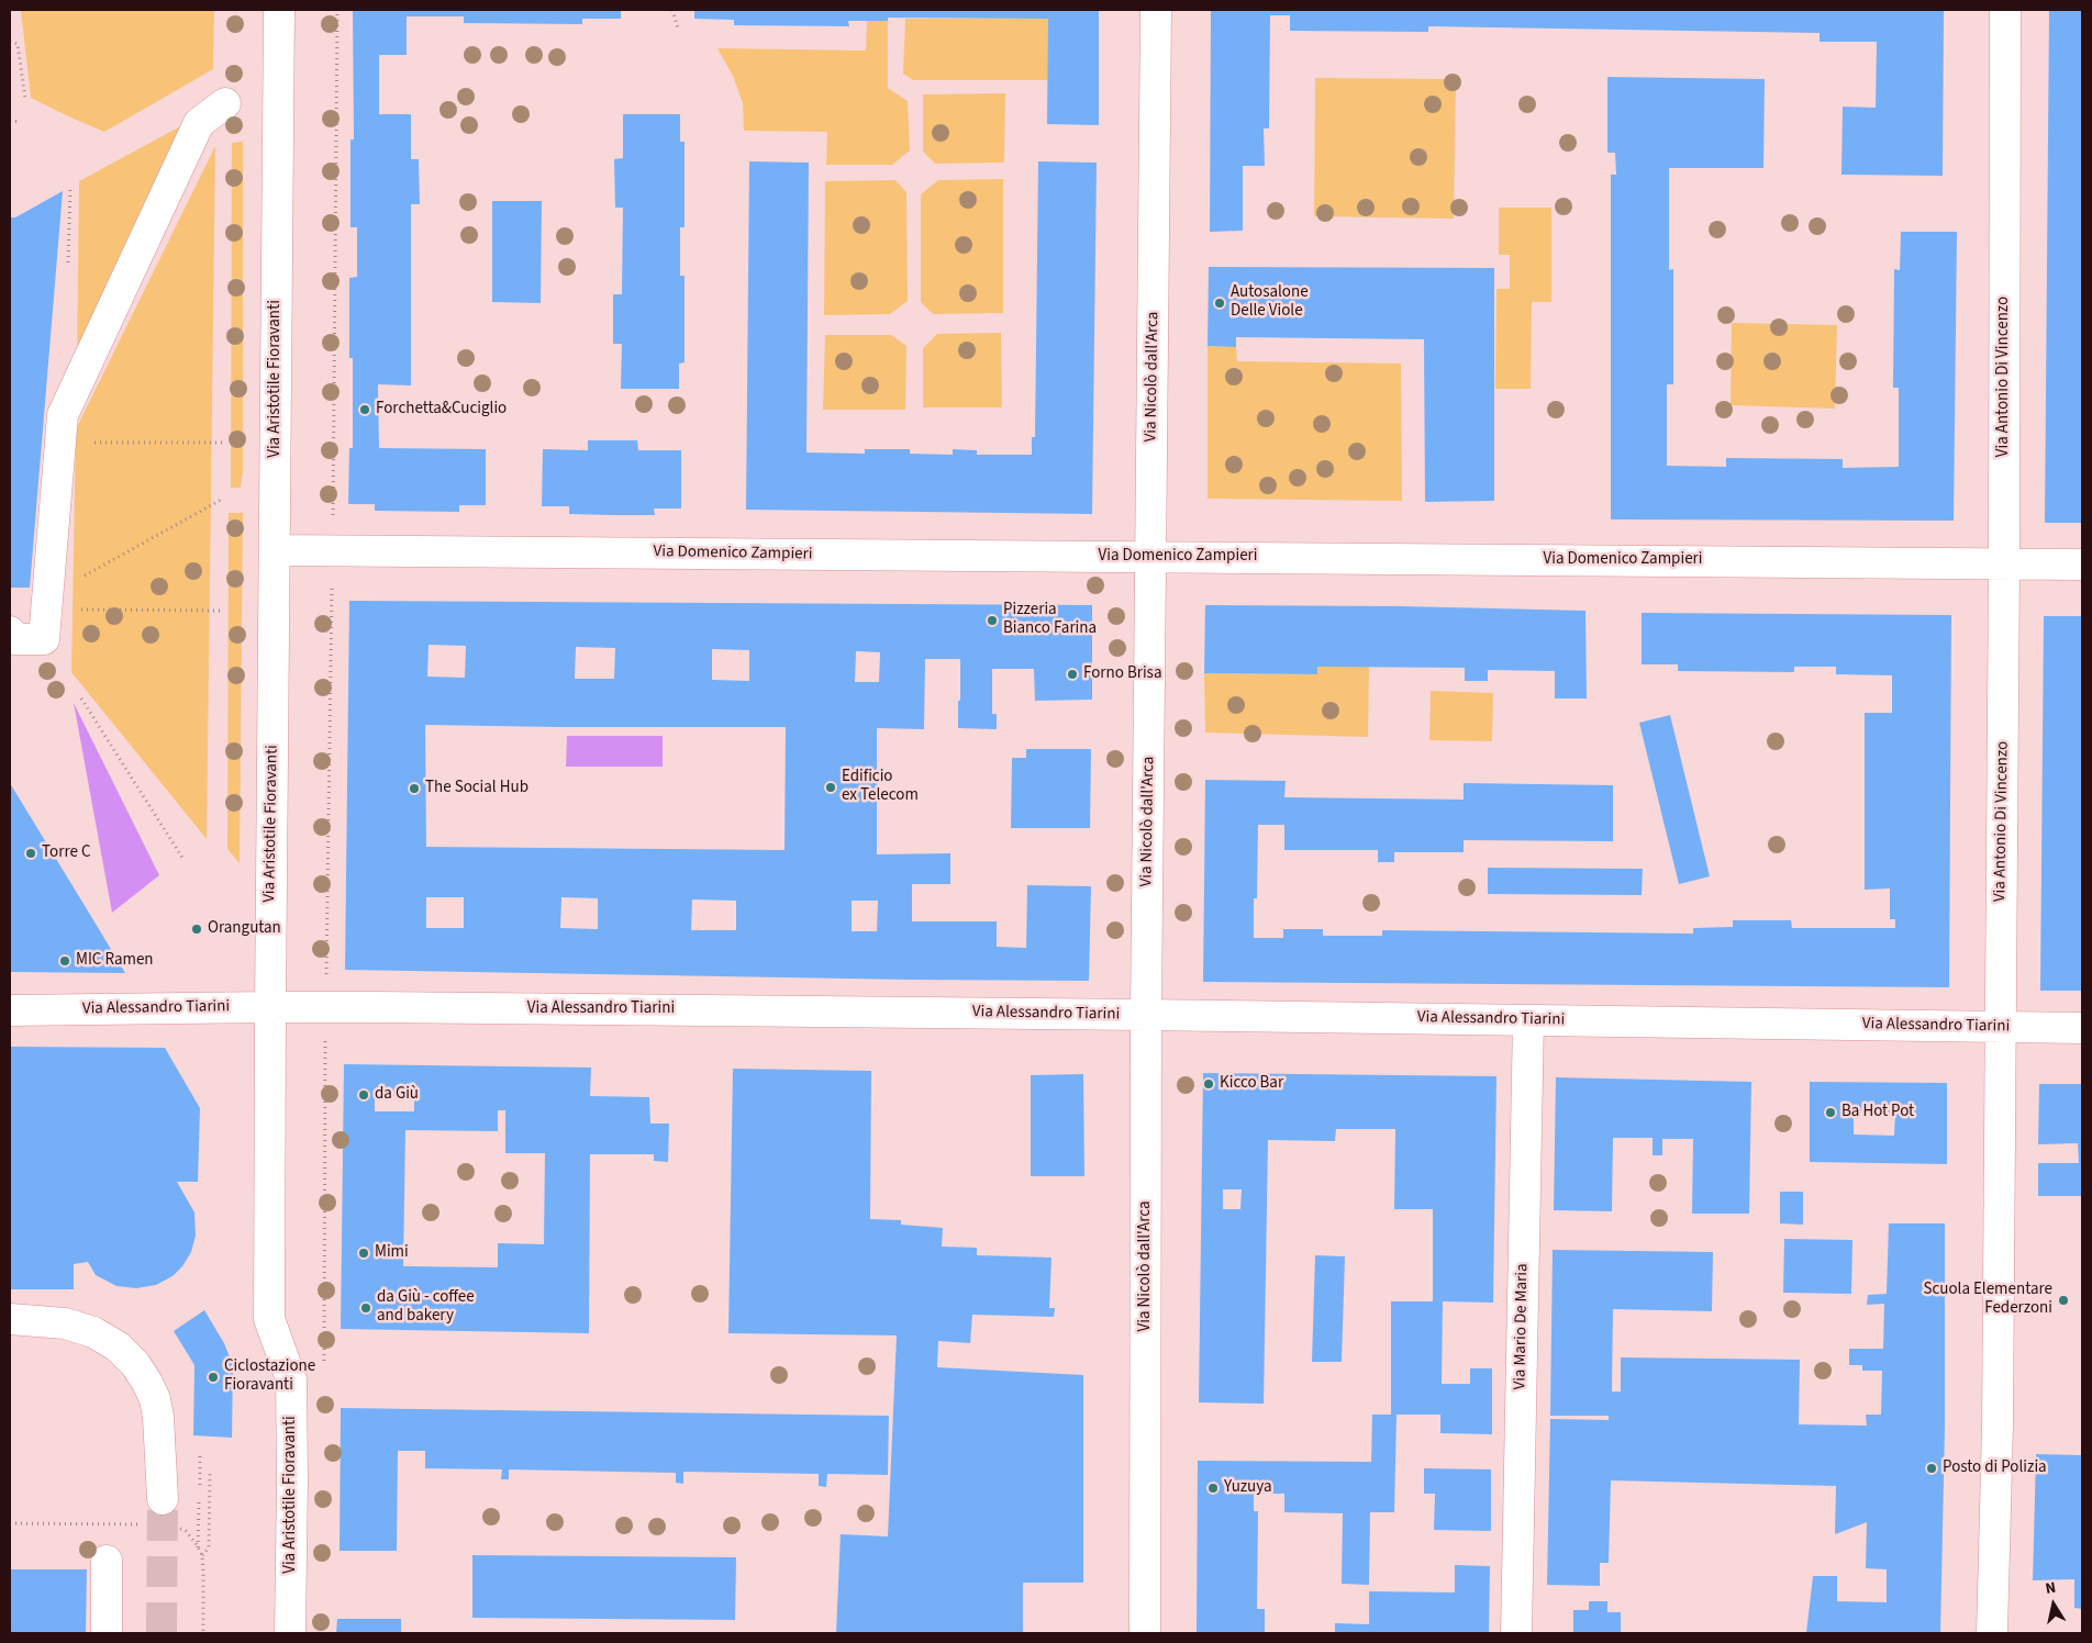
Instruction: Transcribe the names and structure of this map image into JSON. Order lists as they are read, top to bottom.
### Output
{
  "streets": {
    "street": [
      "Via Nicolò dall'Arca",
      "Via Antonio Di Vincenzo",
      "Via Aristotile Fioravanti",
      "Via Domenico Zampieri",
      "Via Alessandro Tiarini",
      "Via Mario De Maria"
    ]
  },
  "crossings": [
    ["Via Nicolò dall'Arca", "Via Domenico Zampieri"],
    ["Via Nicolò dall'Arca", "Via Alessandro Tiarini"],
    ["Via Antonio Di Vincenzo", "Via Domenico Zampieri"],
    ["Via Antonio Di Vincenzo", "Via Alessandro Tiarini"],
    ["Via Aristotile Fioravanti", "Via Domenico Zampieri"],
    ["Via Aristotile Fioravanti", "Via Alessandro Tiarini"],
    ["Via Alessandro Tiarini", "Via Mario De Maria"]
  ],
  "places": [
    "Autosalone Delle Viole",
    "Forchetta&Cuciglio",
    "Pizzeria Bianco Farina",
    "Forno Brisa",
    "Edificio ex Telecom",
    "The Social Hub",
    "Torre C",
    "Orangutan",
    "MIC Ramen",
    "Kicco Bar",
    "da Giù",
    "Ba Hot Pot",
    "Mimi",
    "Scuola Elementare Federzoni",
    "da Giù - coffee and bakery",
    "Ciclostazione Fioravanti",
    "Posto di Polizia",
    "Yuzuya"
  ],
  "north": "top"
}
